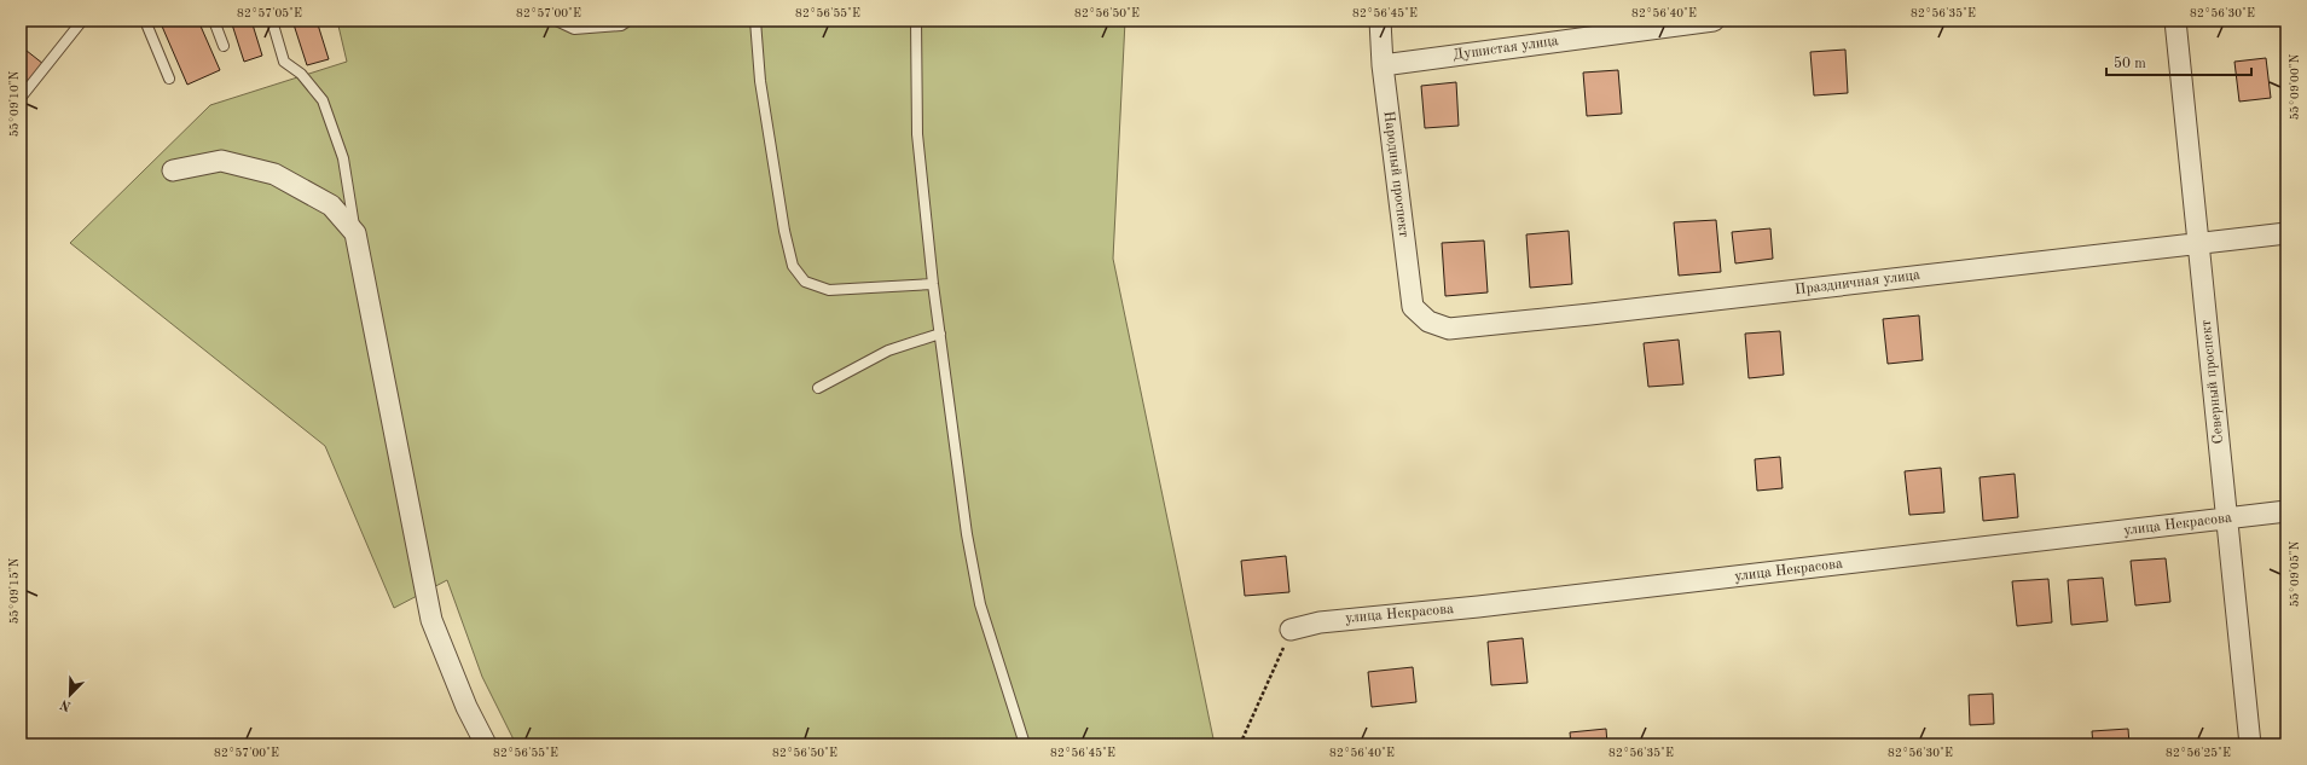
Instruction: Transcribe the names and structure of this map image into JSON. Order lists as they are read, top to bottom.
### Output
{
  "streets": {
    "street": [
      "Душистая улица",
      "Народный проспект",
      "Праздничная улица",
      "Северный проспект",
      "улица Некрасова"
    ]
  },
  "crossings": [
    ["Душистая улица", "Народный проспект"],
    ["Народный проспект", "Праздничная улица"],
    ["Праздничная улица", "Северный проспект"],
    ["Северный проспект", "улица Некрасова"]
  ],
  "scale_bar": "50 m",
  "north": "bottom left",
  "coordinates": [
    "82°57'05\"E",
    "82°57'00\"E",
    "82°56'55\"E",
    "82°56'50\"E",
    "82°56'45\"E",
    "82°56'40\"E",
    "82°56'35\"E",
    "82°56'30\"E",
    "55°09'00\"N",
    "55°09'10\"N",
    "55°09'05\"N",
    "55°09'15\"N",
    "82°56'25\"E"
  ]
}
